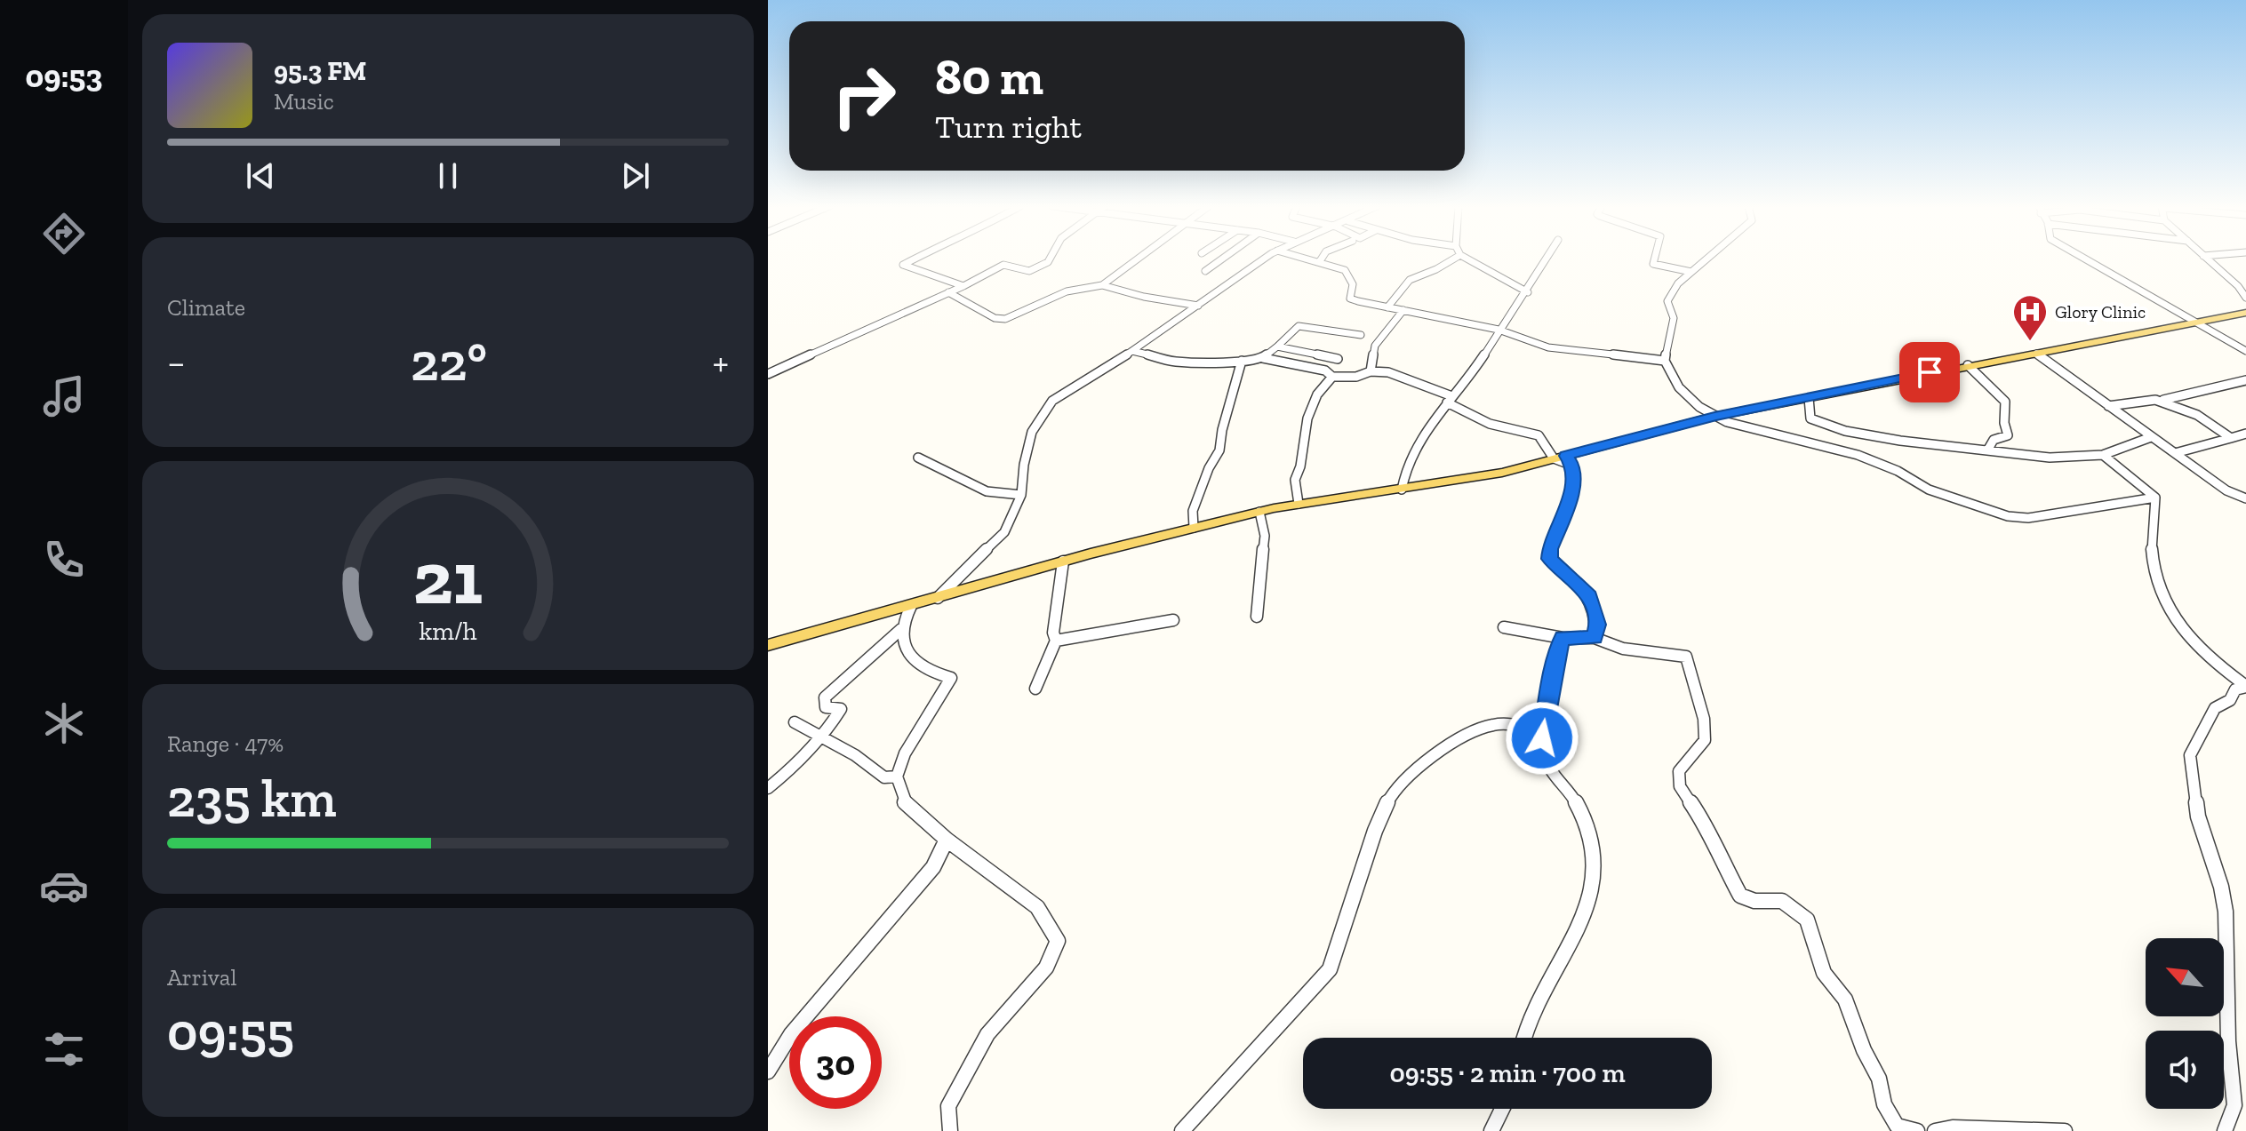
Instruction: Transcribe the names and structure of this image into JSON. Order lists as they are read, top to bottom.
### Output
{
  "places": {
    "hospital": ["Glory Clinic"]
  },
  "north": "top left",
  "page": {
    "tabs": "09:53",
    "turn": ["80 m", "Turn right"],
    "song": ["95.3 FM", "Music"],
    "tile": [
      "Climate",
      ["Range · 47%", "235 km"],
      ["Arrival", "09:55"]
    ],
    "heat": ["−", "22°", "+"],
    "limit": "30",
    "trip": "09:55 · 2 min · 700 m",
    "gauge": ["21", "km/h"]
  }
}
